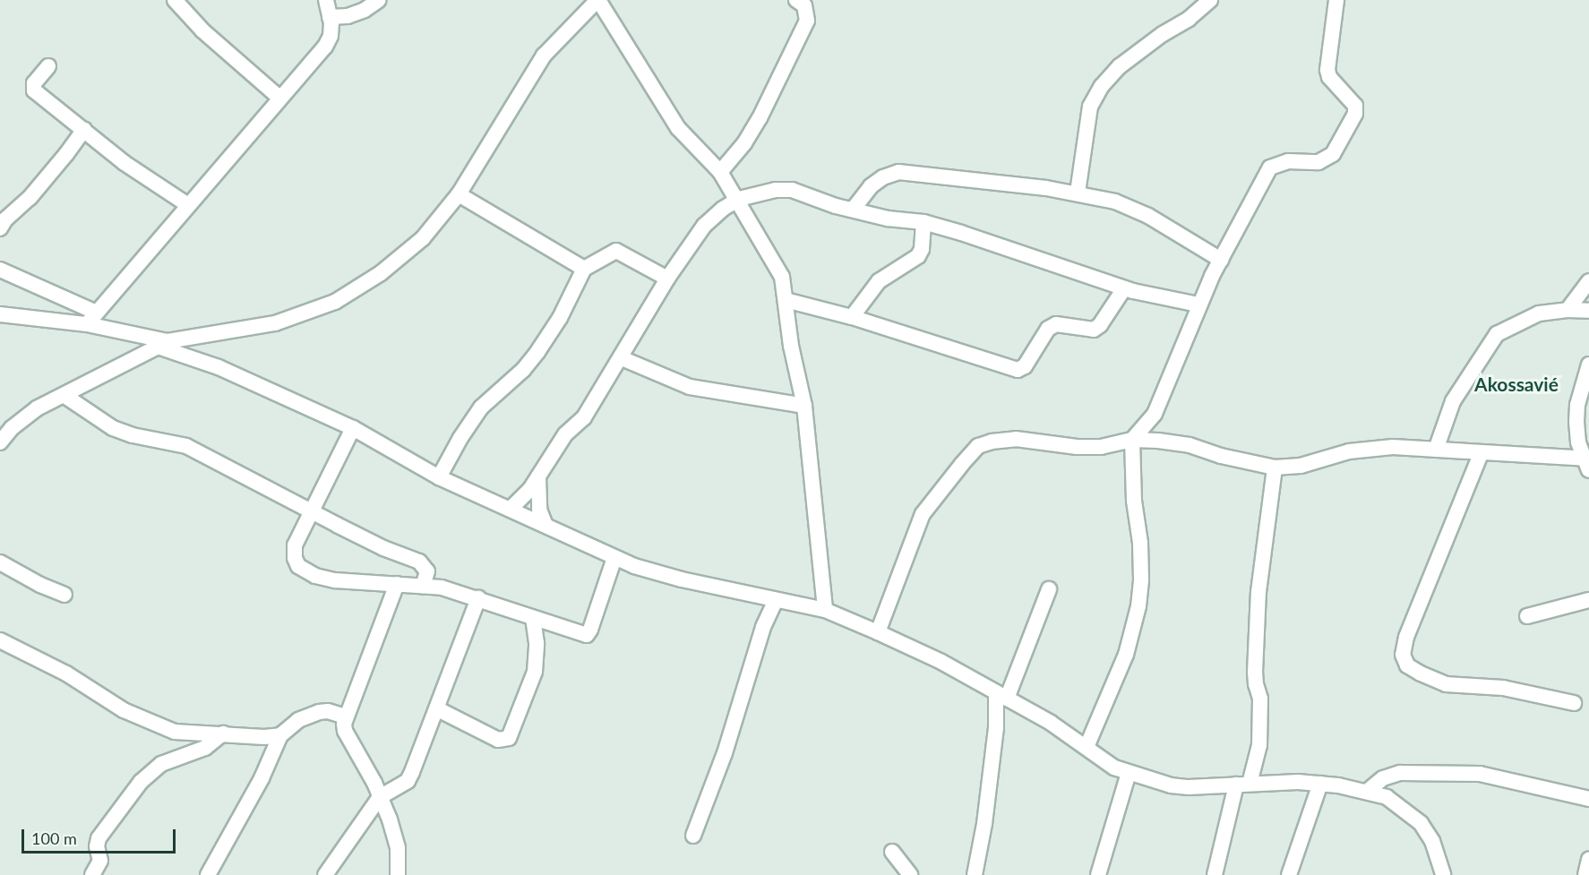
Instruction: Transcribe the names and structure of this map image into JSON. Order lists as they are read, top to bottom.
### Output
{
  "districts": ["Akossavié"],
  "scale_bar": "100 m"
}
